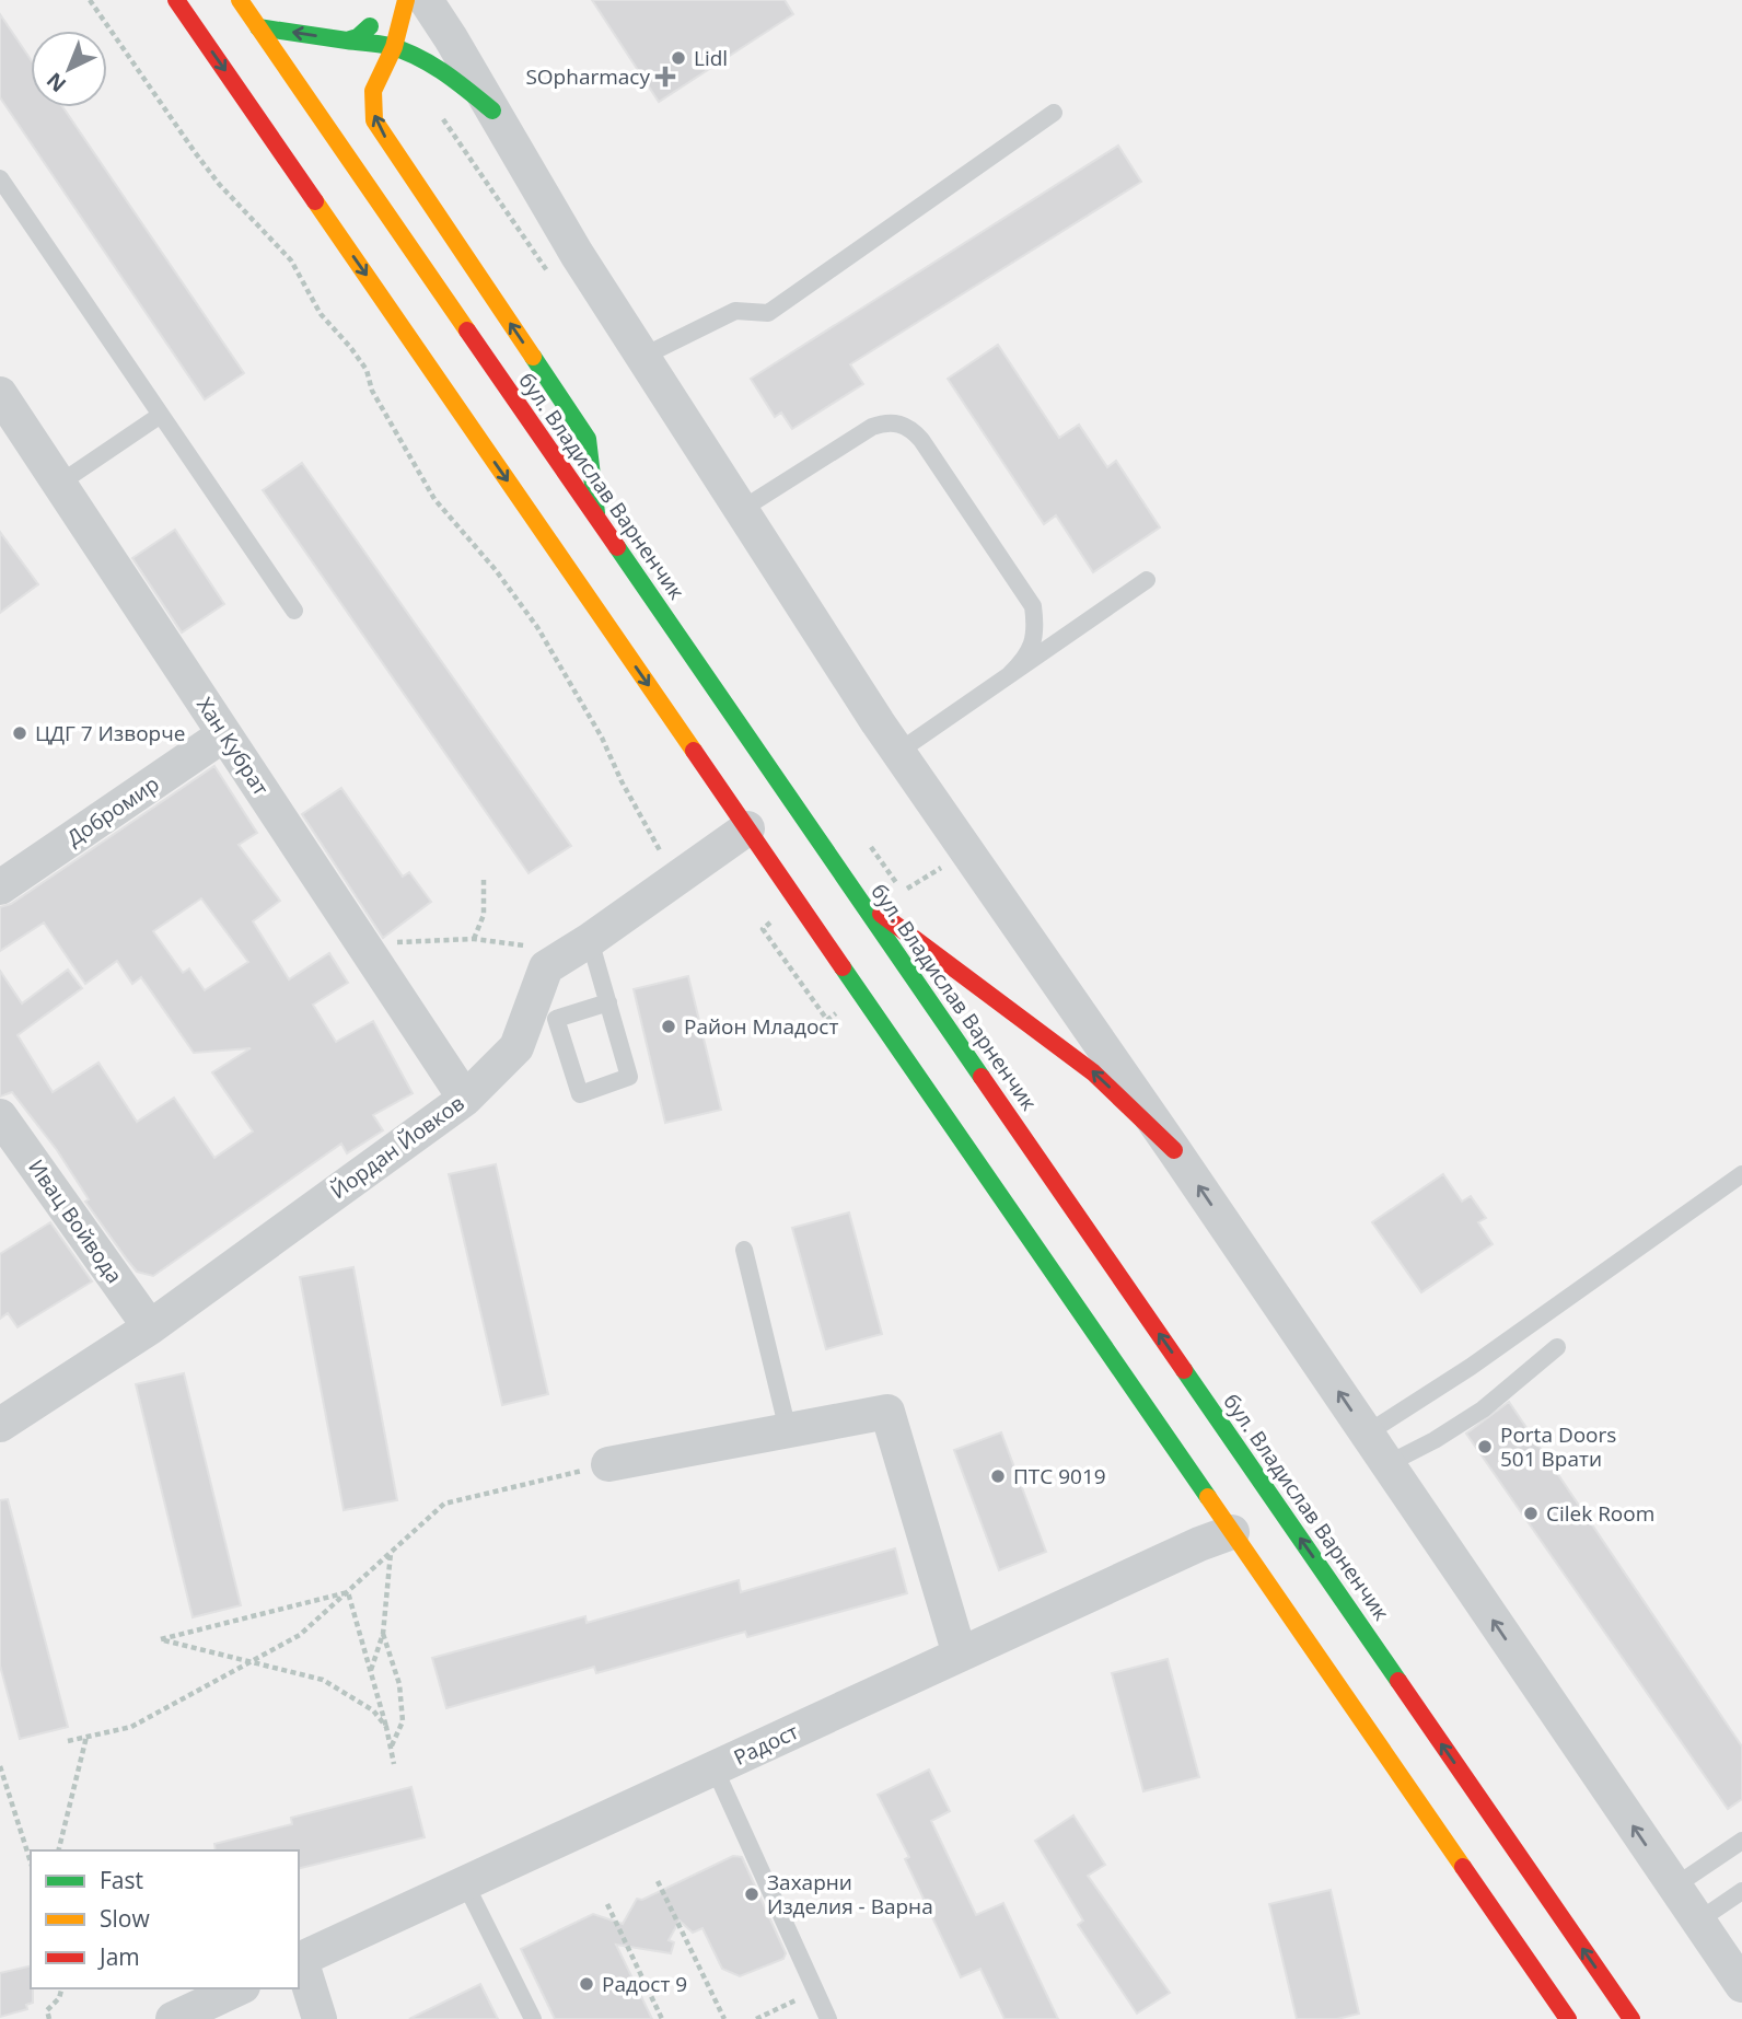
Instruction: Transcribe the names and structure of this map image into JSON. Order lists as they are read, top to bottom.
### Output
{
  "streets": {
    "main road": ["бул. Владислав Варненчик"],
    "street": [
      "Хан Кубрат",
      "Добромир",
      "Йордан Йовков",
      "Ивац Войвода",
      "Радост"
    ]
  },
  "crossings": [
    ["Хан Кубрат", "Добромир"],
    ["Хан Кубрат", "Йордан Йовков"],
    ["Йордан Йовков", "Ивац Войвода"]
  ],
  "places": {
    "other": [
      "Lidl",
      "ЦДГ 7 Изворче",
      "Район Младост",
      "Porta Doors 501 Врати",
      "ПТС 9019",
      "Cilek Room",
      "Захарни Изделия - Варна",
      "Радост 9"
    ],
    "health": ["SOpharmacy"]
  },
  "legend": ["Fast", "Slow", "Jam"],
  "north": "bottom left"
}
